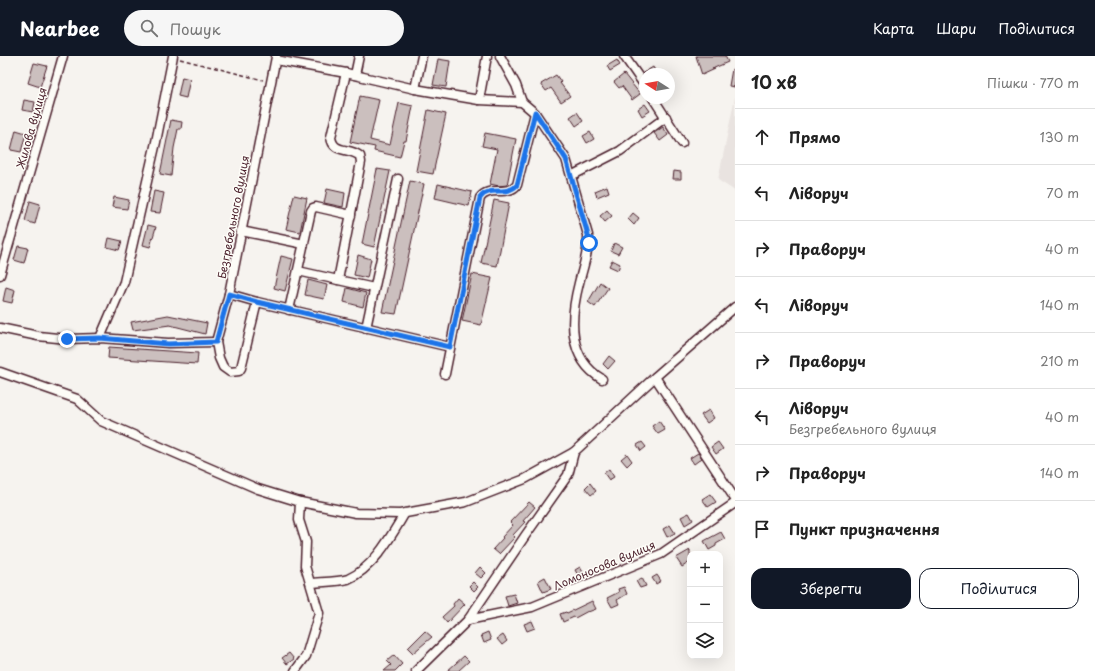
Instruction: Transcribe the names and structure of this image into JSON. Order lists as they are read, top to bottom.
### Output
{
  "streets": {
    "street": ["Жилова вулиця", "Безгребельного вулиця", "Ломоносова вулиця"]
  },
  "north": "left",
  "page": {
    "header": "Nearbee",
    "search": "Пошук",
    "nav": ["Карта", "Шари", "Поділитися"],
    "heading": ["10 хв", "Пішки · 770 m"],
    "list": [
      ["Прямо", "130 m"],
      ["Ліворуч", "70 m"],
      ["Праворуч", "40 m"],
      ["Ліворуч", "140 m"],
      ["Праворуч", "210 m"],
      ["Ліворуч", "Безгребельного вулиця", "40 m"],
      ["Праворуч", "140 m"],
      "Пункт призначення"
    ],
    "map_buttons": ["+", "−"],
    "buttons": ["Зберегти", "Поділитися"]
  }
}
